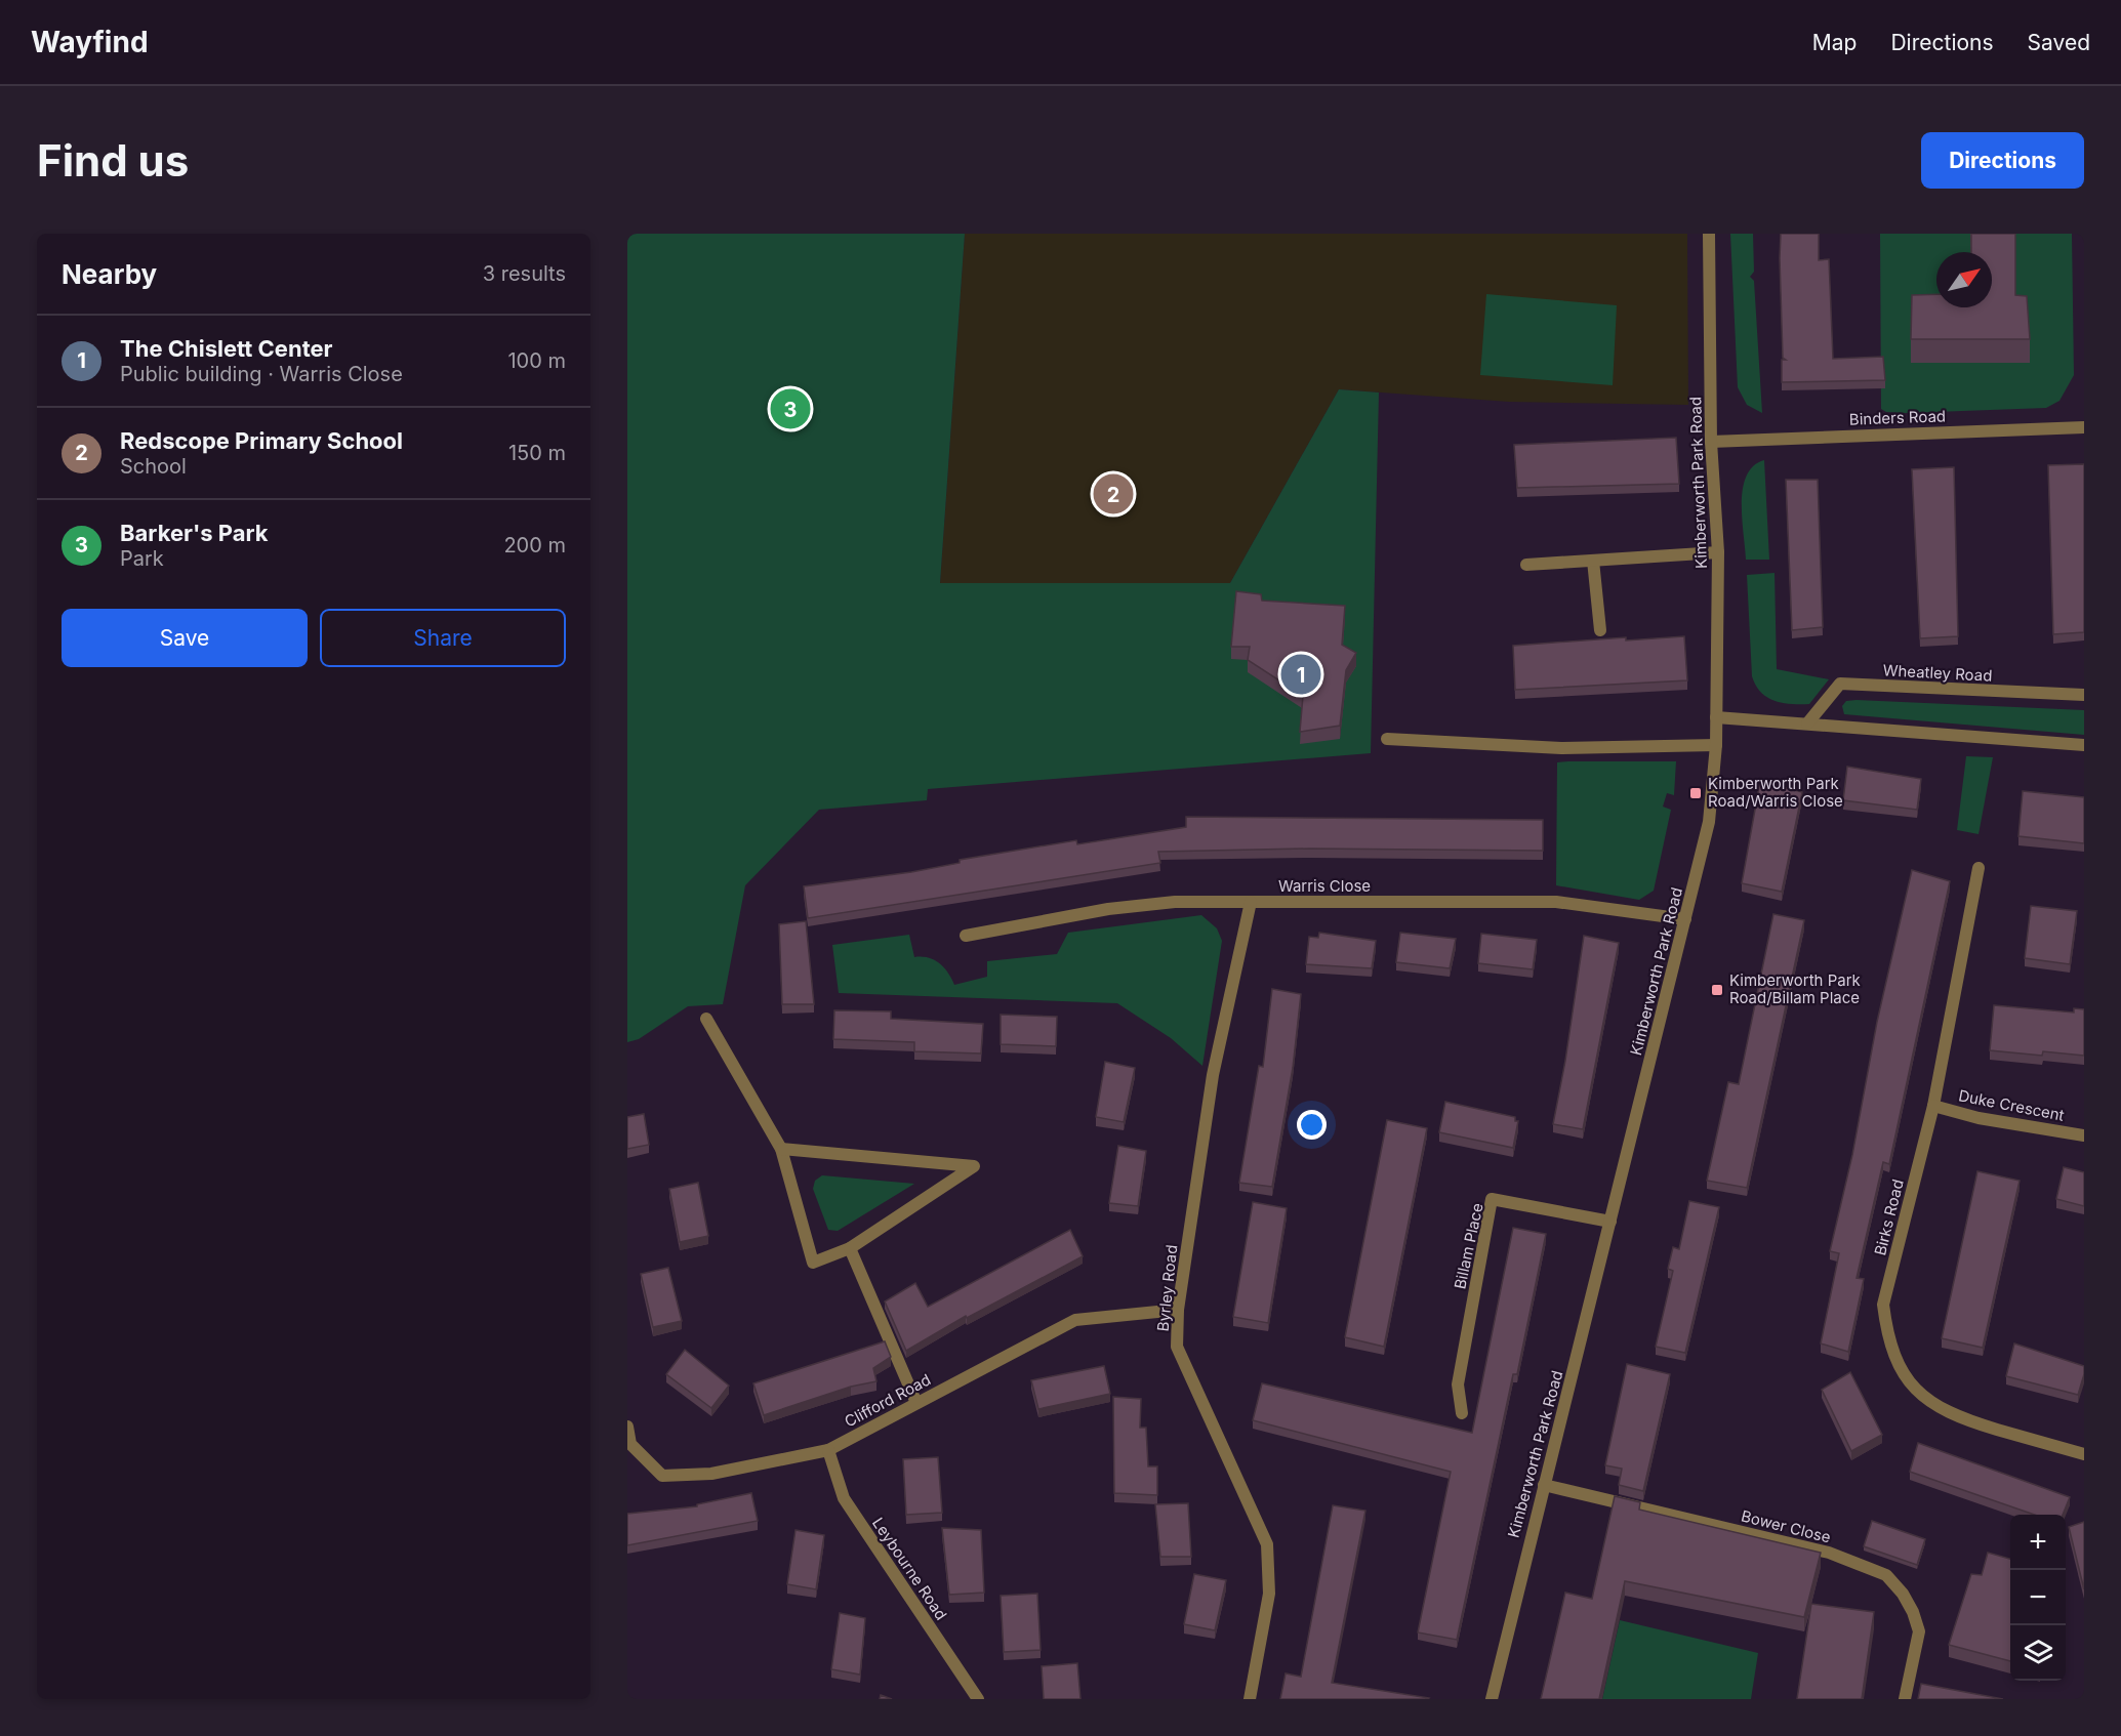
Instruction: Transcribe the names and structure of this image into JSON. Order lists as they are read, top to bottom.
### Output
{
  "streets": {
    "street": [
      "Binders Road",
      "Kimberworth Park Road",
      "Wheatley Road",
      "Warris Close",
      "Duke Crescent",
      "Birks Road",
      "Billam Place",
      "Byrley Road",
      "Clifford Road",
      "Bower Close",
      "Leybourne Road"
    ]
  },
  "crossings": [
    ["Binders Road", "Kimberworth Park Road"],
    ["Kimberworth Park Road", "Warris Close"],
    ["Kimberworth Park Road", "Billam Place"],
    ["Kimberworth Park Road", "Bower Close"],
    ["Warris Close", "Byrley Road"],
    ["Duke Crescent", "Birks Road"],
    ["Byrley Road", "Clifford Road"],
    ["Clifford Road", "Leybourne Road"]
  ],
  "places": {
    "transit": ["Kimberworth Park Road/Warris Close", "Kimberworth Park Road/Billam Place"]
  },
  "north": "top right",
  "page": {
    "header": "Wayfind",
    "nav": ["Map", "Directions", "Saved"],
    "buttons": [
      "Directions",
      ["Save", "Share"]
    ],
    "title": "Find us",
    "heading": ["Nearby", "3 results"],
    "list": [
      {
        "mark": "1",
        "name": "The Chislett Center",
        "note": "Public building · Warris Close",
        "value": "100 m"
      },
      {
        "mark": "2",
        "name": "Redscope Primary School",
        "note": "School",
        "value": "150 m"
      },
      {
        "mark": "3",
        "name": "Barker's Park",
        "note": "Park",
        "value": "200 m"
      }
    ],
    "pins": ["3", "2", "1"],
    "map_buttons": ["+", "−"]
  }
}
